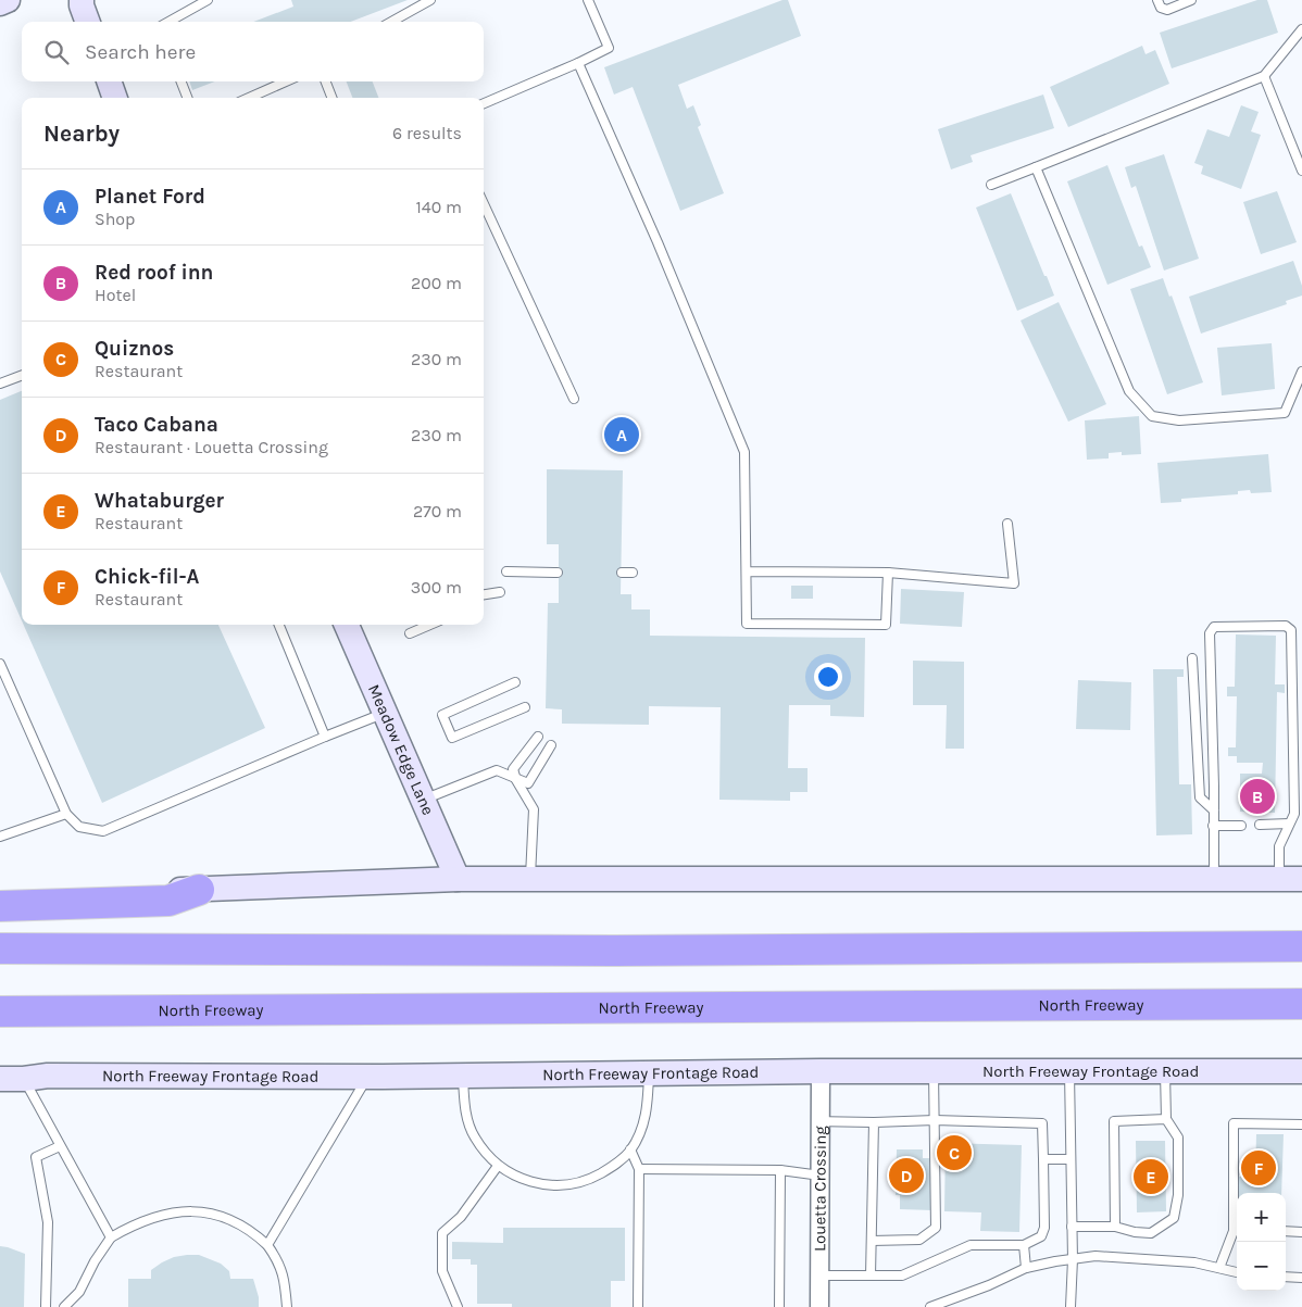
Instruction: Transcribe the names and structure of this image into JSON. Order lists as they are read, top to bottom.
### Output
{
  "streets": {
    "highway": ["North Freeway"],
    "main road": ["Meadow Edge Lane", "North Freeway Frontage Road"],
    "street": ["Louetta Crossing"]
  },
  "crossings": [
    ["North Freeway Frontage Road", "Louetta Crossing"]
  ],
  "page": {
    "search": "Search here",
    "heading": ["Nearby", "6 results"],
    "list": [
      {
        "mark": "A",
        "name": "Planet Ford",
        "note": "Shop",
        "value": "140 m"
      },
      {
        "mark": "B",
        "name": "Red roof inn",
        "note": "Hotel",
        "value": "200 m"
      },
      {
        "mark": "C",
        "name": "Quiznos",
        "note": "Restaurant",
        "value": "230 m"
      },
      {
        "mark": "D",
        "name": "Taco Cabana",
        "note": "Restaurant · Louetta Crossing",
        "value": "230 m"
      },
      {
        "mark": "E",
        "name": "Whataburger",
        "note": "Restaurant",
        "value": "270 m"
      },
      {
        "mark": "F",
        "name": "Chick-fil-A",
        "note": "Restaurant",
        "value": "300 m"
      }
    ],
    "pins": [
      "A",
      "B",
      "C",
      "F",
      "D",
      "E"
    ],
    "map_buttons": ["+", "−"]
  }
}
